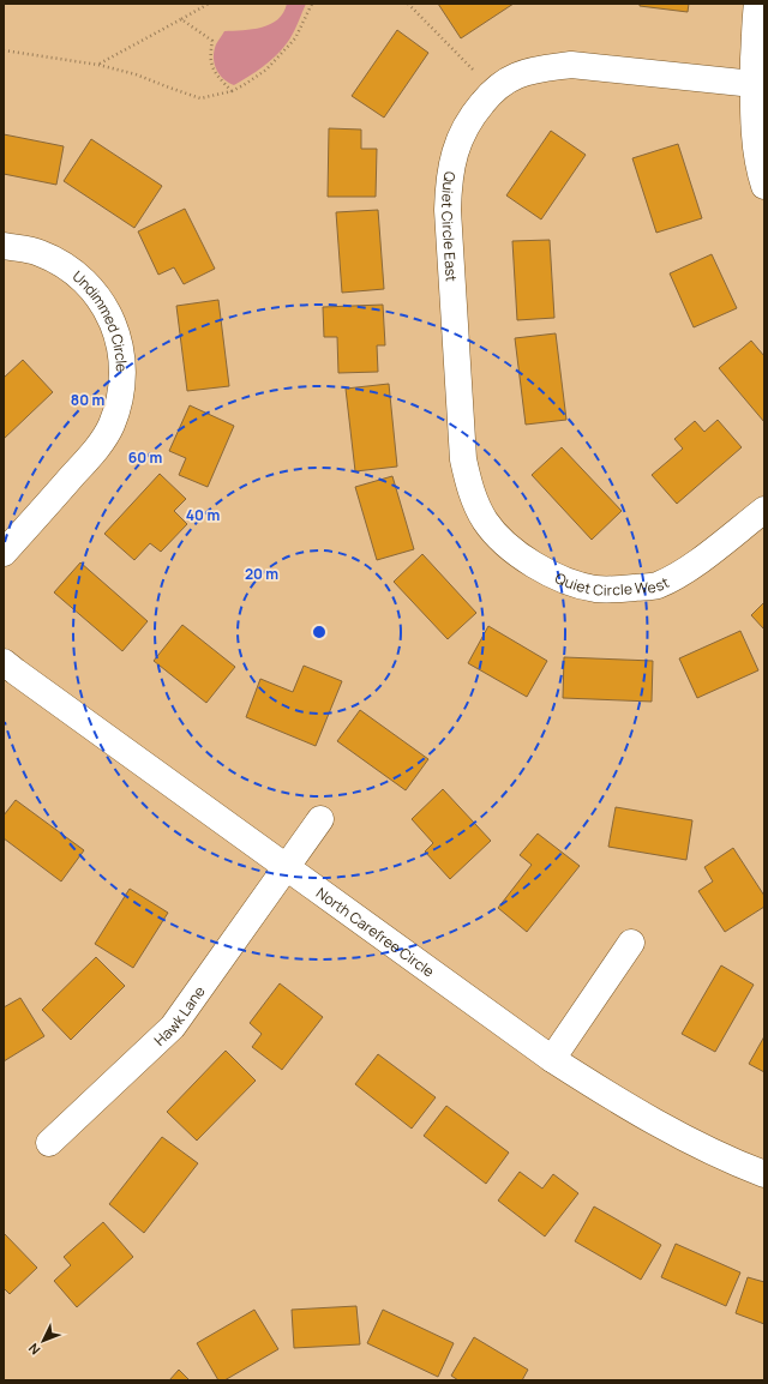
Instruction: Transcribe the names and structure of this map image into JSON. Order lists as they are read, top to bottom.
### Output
{
  "streets": {
    "street": [
      "Quiet Circle East",
      "Undimmed Circle",
      "Quiet Circle West",
      "North Carefree Circle",
      "Hawk Lane"
    ]
  },
  "crossings": [
    ["Quiet Circle East", "Quiet Circle West"],
    ["North Carefree Circle", "Hawk Lane"]
  ],
  "north": "bottom left",
  "rings": [
    "80 m",
    "60 m",
    "40 m",
    "20 m"
  ]
}
